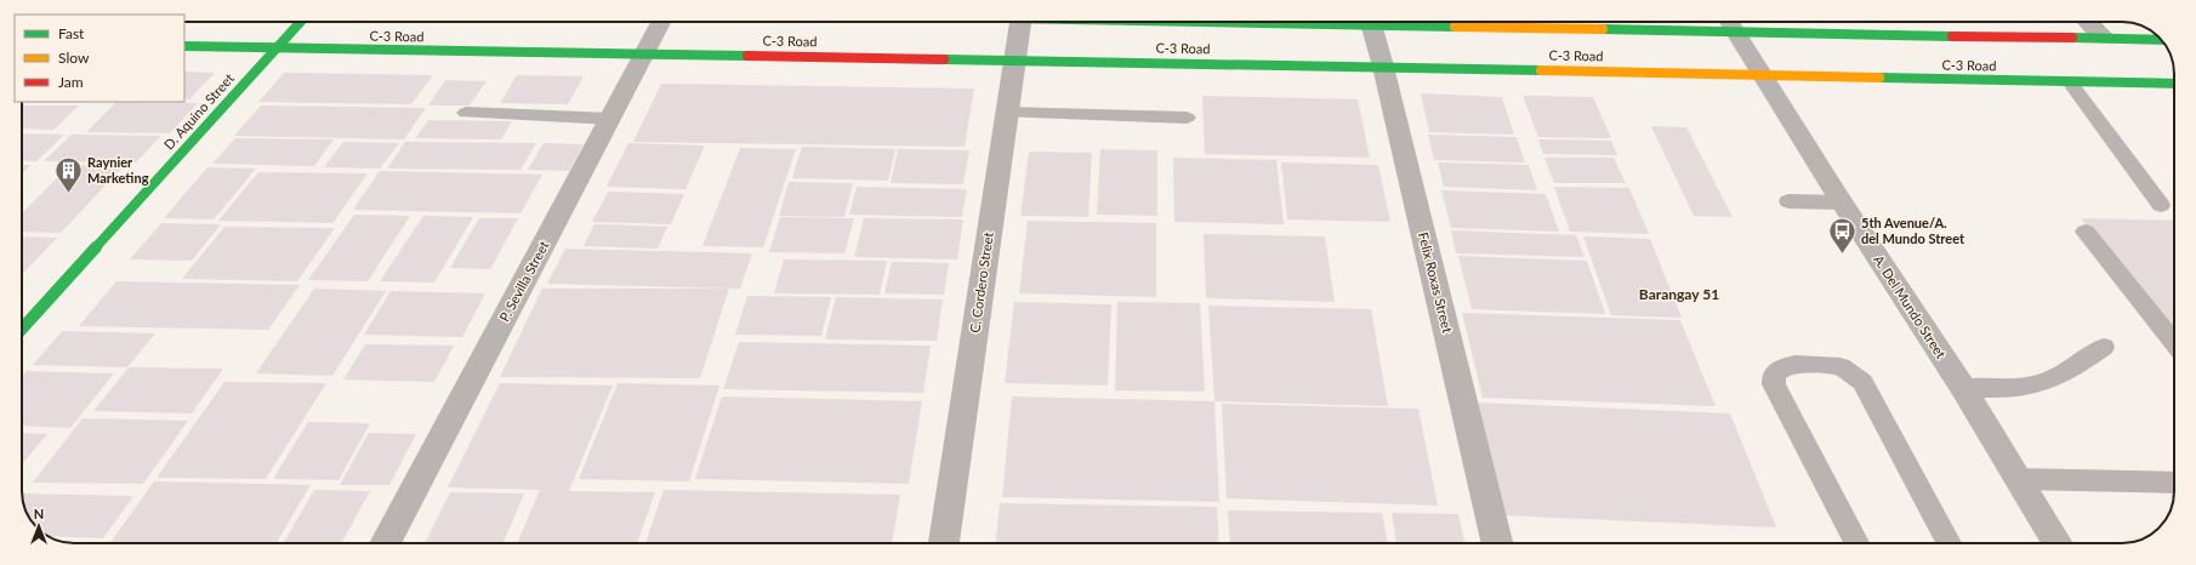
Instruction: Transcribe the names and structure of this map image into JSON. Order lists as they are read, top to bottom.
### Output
{
  "streets": {
    "main road": ["C-3 Road", "D. Aquino Street"],
    "street": [
      "P. Sevilla Street",
      "C. Cordero Street",
      "Felix Roxas Street",
      "A. Del Mundo Street"
    ]
  },
  "crossings": [
    ["C-3 Road", "D. Aquino Street"],
    ["C-3 Road", "P. Sevilla Street"],
    ["C-3 Road", "C. Cordero Street"],
    ["C-3 Road", "Felix Roxas Street"],
    ["C-3 Road", "A. Del Mundo Street"]
  ],
  "districts": ["Barangay 51"],
  "places": {
    "building": ["Raynier Marketing"],
    "bus stop": ["5th Avenue/A. del Mundo Street"]
  },
  "legend": ["Fast", "Slow", "Jam"],
  "north": "top"
}
